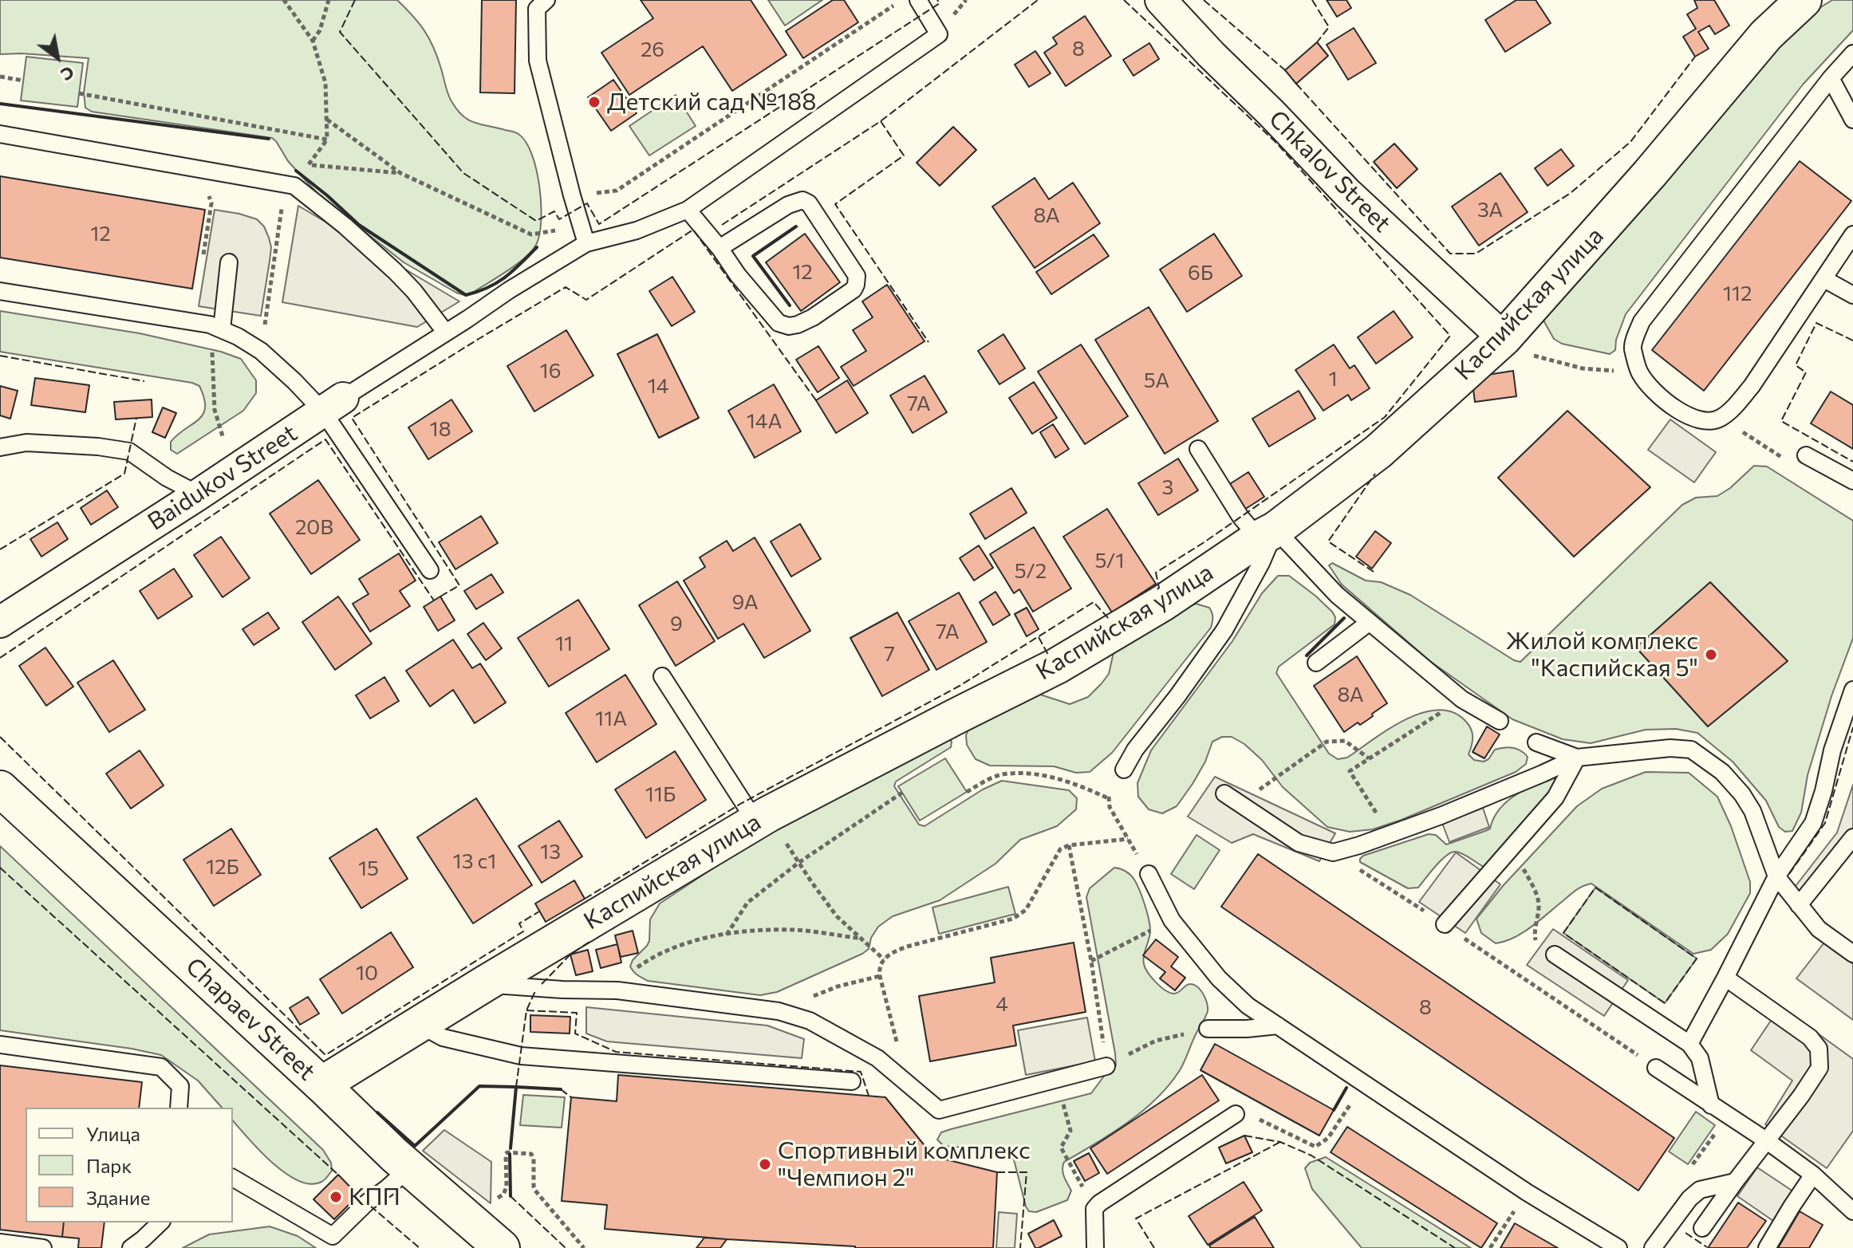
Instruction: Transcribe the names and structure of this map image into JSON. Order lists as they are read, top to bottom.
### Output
{
  "streets": {
    "street": [
      "Chkalov Street",
      "Каспийская улица",
      "Baidukov Street",
      "Chapaev Street"
    ]
  },
  "crossings": [
    ["Chkalov Street", "Каспийская улица"],
    ["Каспийская улица", "Chapaev Street"]
  ],
  "places": [
    "Детский сад №188",
    "Жилой комплекс \"Каспийская 5\"",
    "Спортивный комплекс \"Чемпион 2\"",
    "КПП"
  ],
  "house_numbers": [
    "8",
    "26",
    "3А",
    "8А",
    "12",
    "12",
    "6Б",
    "112",
    "16",
    "1",
    "5А",
    "14",
    "7А",
    "14А",
    "18",
    "3",
    "20В",
    "5/1",
    "5/2",
    "9А",
    "9",
    "7А",
    "11",
    "7",
    "8А",
    "11А",
    "11Б",
    "13",
    "13 с1",
    "12Б",
    "15",
    "10",
    "4",
    "8"
  ],
  "legend": ["Улица", "Парк", "Здание"],
  "north": "bottom right"
}
